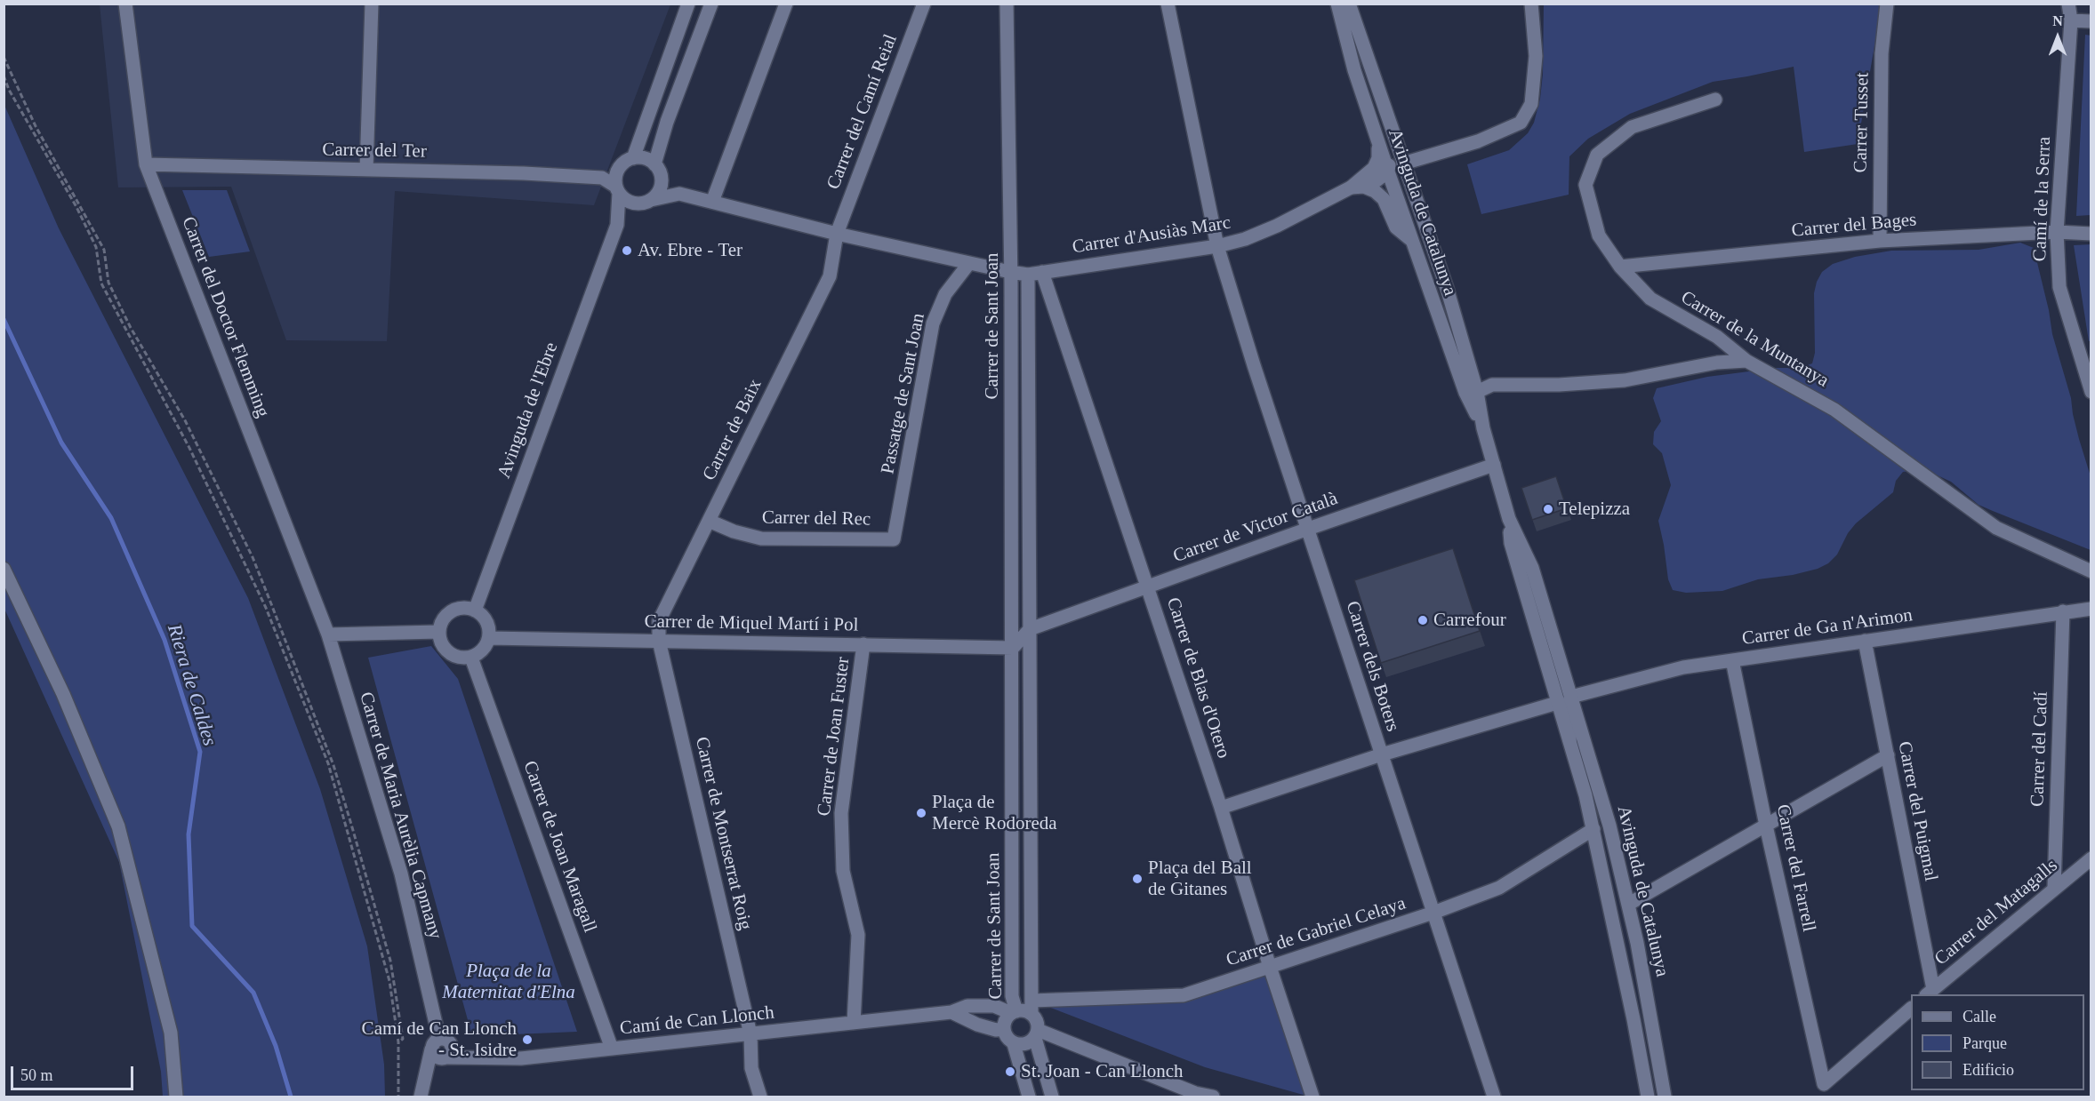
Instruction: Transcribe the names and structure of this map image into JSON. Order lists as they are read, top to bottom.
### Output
{
  "streets": {
    "street": [
      "Carrer del Camí Reial",
      "Carrer Tusset",
      "Carrer del Ter",
      "Camí de la Serra",
      "Avinguda de Catalunya",
      "Carrer del Bages",
      "Carrer d'Ausiàs Marc",
      "Carrer del Doctor Flemming",
      "Carrer de Sant Joan",
      "Carrer de la Muntanya",
      "Passatge de Sant Joan",
      "Avinguda de l'Ebre",
      "Carrer de Baix",
      "Carrer del Rec",
      "Carrer de Victor Català",
      "Carrer de Miquel Martí i Pol",
      "Carrer de Ga n'Arimon",
      "Carrer dels Boters",
      "Carrer de Blas d'Otero",
      "Carrer de Joan Fuster",
      "Carrer del Cadí",
      "Carrer del Puigmal",
      "Carrer de Maria Aurèlia Capmany",
      "Carrer de Montserrat Roig",
      "Carrer de Joan Maragall",
      "Carrer del Farrell",
      "Carrer del Matagalls",
      "Carrer de Gabriel Celaya",
      "Camí de Can Llonch"
    ]
  },
  "crossings": [
    ["Carrer del Camí Reial", "Carrer d'Ausiàs Marc"],
    ["Carrer del Camí Reial", "Carrer de Baix"],
    ["Carrer Tusset", "Carrer del Bages"],
    ["Carrer del Ter", "Carrer del Doctor Flemming"],
    ["Carrer del Ter", "Avinguda de l'Ebre"],
    ["Camí de la Serra", "Carrer del Bages"],
    ["Avinguda de Catalunya", "Carrer de Victor Català"],
    ["Avinguda de Catalunya", "Carrer de Ga n'Arimon"],
    ["Avinguda de Catalunya", "Carrer de Gabriel Celaya"],
    ["Carrer del Bages", "Carrer de la Muntanya"],
    ["Carrer d'Ausiàs Marc", "Carrer de Sant Joan"],
    ["Carrer d'Ausiàs Marc", "Passatge de Sant Joan"],
    ["Carrer d'Ausiàs Marc", "Carrer de Baix"],
    ["Carrer d'Ausiàs Marc", "Carrer dels Boters"],
    ["Carrer d'Ausiàs Marc", "Carrer de Blas d'Otero"],
    ["Carrer del Doctor Flemming", "Carrer de Maria Aurèlia Capmany"],
    ["Carrer de Sant Joan", "Carrer de Victor Català"],
    ["Carrer de Sant Joan", "Carrer de Miquel Martí i Pol"],
    ["Carrer de Sant Joan", "Carrer de Gabriel Celaya"],
    ["Carrer de Sant Joan", "Camí de Can Llonch"],
    ["Passatge de Sant Joan", "Carrer del Rec"],
    ["Avinguda de l'Ebre", "Carrer de Miquel Martí i Pol"],
    ["Avinguda de l'Ebre", "Carrer de Joan Maragall"],
    ["Carrer de Baix", "Carrer del Rec"],
    ["Carrer de Baix", "Carrer de Miquel Martí i Pol"],
    ["Carrer de Baix", "Carrer de Montserrat Roig"],
    ["Carrer de Victor Català", "Carrer dels Boters"],
    ["Carrer de Victor Català", "Carrer de Blas d'Otero"],
    ["Carrer de Miquel Martí i Pol", "Carrer de Joan Fuster"],
    ["Carrer de Miquel Martí i Pol", "Carrer de Montserrat Roig"],
    ["Carrer de Miquel Martí i Pol", "Carrer de Joan Maragall"],
    ["Carrer de Ga n'Arimon", "Carrer del Cadí"],
    ["Carrer de Ga n'Arimon", "Carrer del Puigmal"],
    ["Carrer de Ga n'Arimon", "Carrer del Farrell"],
    ["Carrer dels Boters", "Carrer de Gabriel Celaya"],
    ["Carrer de Blas d'Otero", "Carrer de Gabriel Celaya"],
    ["Carrer de Joan Fuster", "Camí de Can Llonch"],
    ["Carrer del Cadí", "Carrer del Matagalls"],
    ["Carrer del Puigmal", "Carrer del Matagalls"],
    ["Carrer de Maria Aurèlia Capmany", "Camí de Can Llonch"],
    ["Carrer de Montserrat Roig", "Camí de Can Llonch"],
    ["Carrer de Joan Maragall", "Camí de Can Llonch"],
    ["Carrer de Gabriel Celaya", "Camí de Can Llonch"]
  ],
  "water": ["Riera de Caldes"],
  "parks": ["Plaça de la Maternitat d'Elna"],
  "places": [
    "Av. Ebre - Ter",
    "Telepizza",
    "Carrefour",
    "Plaça de Mercè Rodoreda",
    "Plaça del Ball de Gitanes",
    "Camí de Can Llonch - St. Isidre",
    "St. Joan - Can Llonch"
  ],
  "legend": ["Calle", "Parque", "Edificio"],
  "scale_bar": "50 m",
  "north": "top"
}
